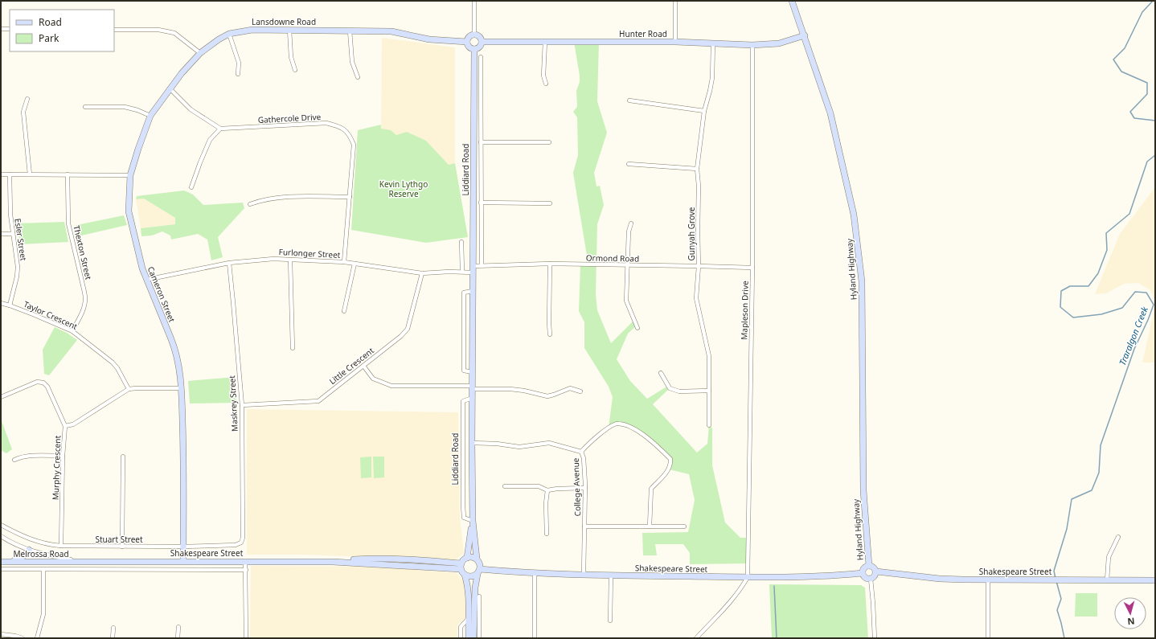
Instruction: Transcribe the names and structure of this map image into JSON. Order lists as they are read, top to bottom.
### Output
{
  "streets": {
    "street": [
      "Lansdowne Road",
      "Hunter Road",
      "Gathercole Drive",
      "Liddiard Road",
      "Gunyah Grove",
      "Esler Street",
      "Thexton Street",
      "Furlonger Street",
      "Ormond Road",
      "Hyland Highway",
      "Cameron Street",
      "Mapleson Drive",
      "Taylor Crescent",
      "Little Crescent",
      "Maskrey Street",
      "Murphy Crescent",
      "College Avenue",
      "Stuart Street",
      "Shakespeare Street",
      "Melrossa Road"
    ]
  },
  "crossings": [
    ["Lansdowne Road", "Hunter Road"],
    ["Lansdowne Road", "Liddiard Road"],
    ["Lansdowne Road", "Cameron Street"],
    ["Hunter Road", "Liddiard Road"],
    ["Hunter Road", "Gunyah Grove"],
    ["Hunter Road", "Hyland Highway"],
    ["Hunter Road", "Mapleson Drive"],
    ["Gathercole Drive", "Furlonger Street"],
    ["Liddiard Road", "Furlonger Street"],
    ["Liddiard Road", "Ormond Road"],
    ["Liddiard Road", "College Avenue"],
    ["Liddiard Road", "Shakespeare Street"],
    ["Gunyah Grove", "Ormond Road"],
    ["Esler Street", "Taylor Crescent"],
    ["Thexton Street", "Taylor Crescent"],
    ["Furlonger Street", "Cameron Street"],
    ["Furlonger Street", "Little Crescent"],
    ["Furlonger Street", "Maskrey Street"],
    ["Ormond Road", "Mapleson Drive"],
    ["Hyland Highway", "Shakespeare Street"],
    ["Cameron Street", "Stuart Street"],
    ["Cameron Street", "Shakespeare Street"],
    ["Mapleson Drive", "Shakespeare Street"],
    ["Little Crescent", "Maskrey Street"],
    ["Maskrey Street", "Stuart Street"],
    ["Murphy Crescent", "Stuart Street"],
    ["College Avenue", "Shakespeare Street"],
    ["Shakespeare Street", "Melrossa Road"]
  ],
  "water": ["Traralgon Creek"],
  "parks": ["Kevin Lythgo Reserve"],
  "legend": ["Road", "Park"],
  "north": "bottom"
}
